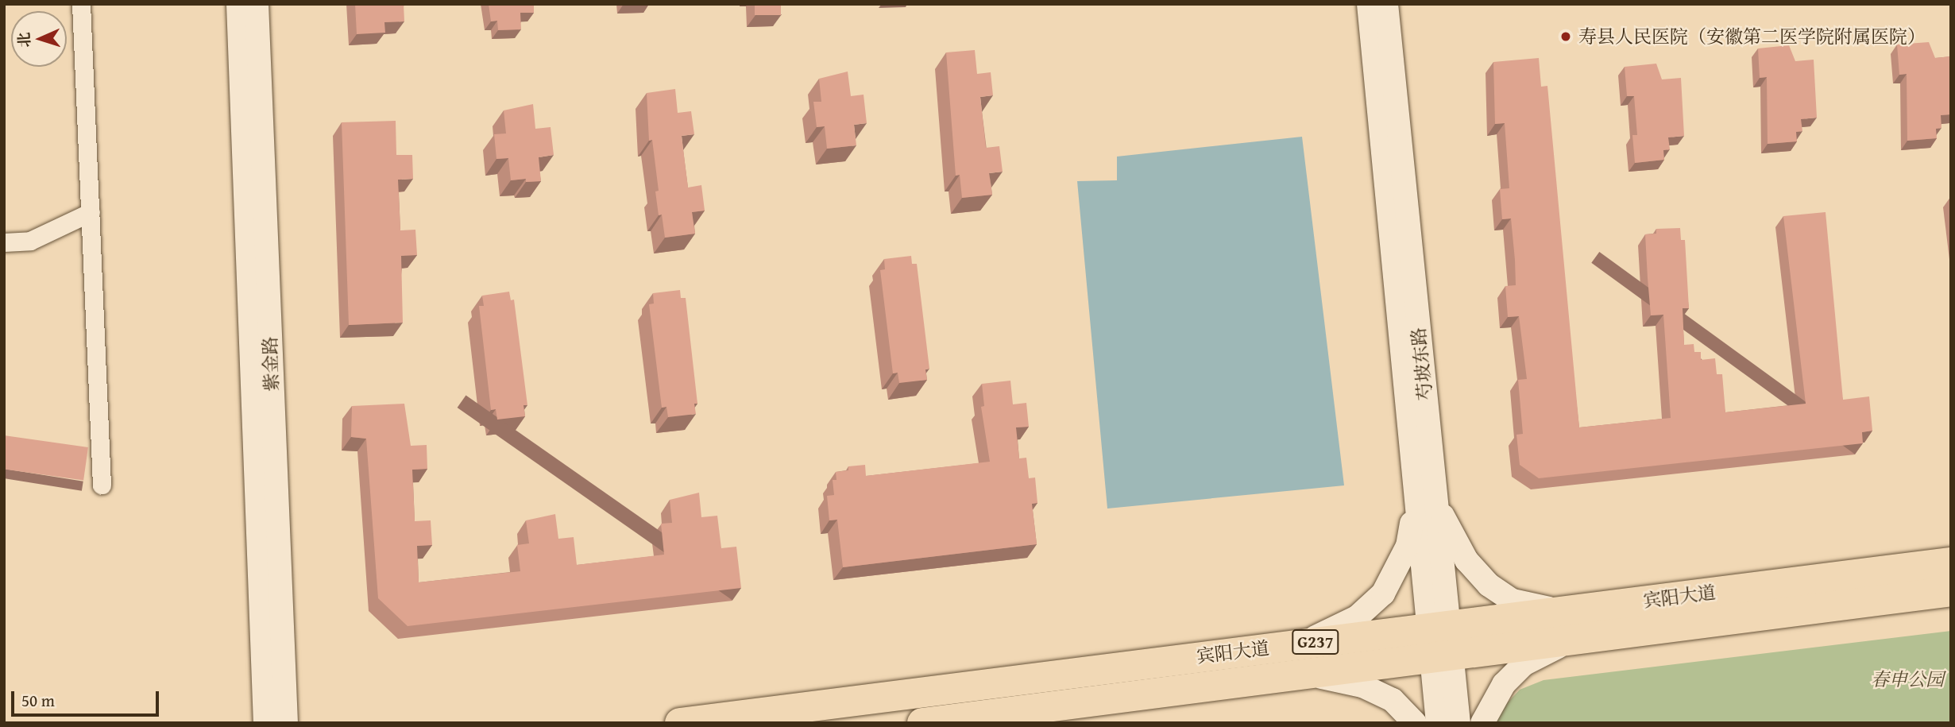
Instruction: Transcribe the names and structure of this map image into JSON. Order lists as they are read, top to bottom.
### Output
{
  "streets": {
    "highway": ["宾阳大道", "G237"],
    "street": ["紫金路", "芍坡东路"]
  },
  "crossings": [
    ["芍坡东路", "宾阳大道"]
  ],
  "parks": ["春申公园"],
  "places": ["寿县人民医院（安徽第二医学院附属医院）"],
  "scale_bar": "50 m",
  "north": "left"
}
